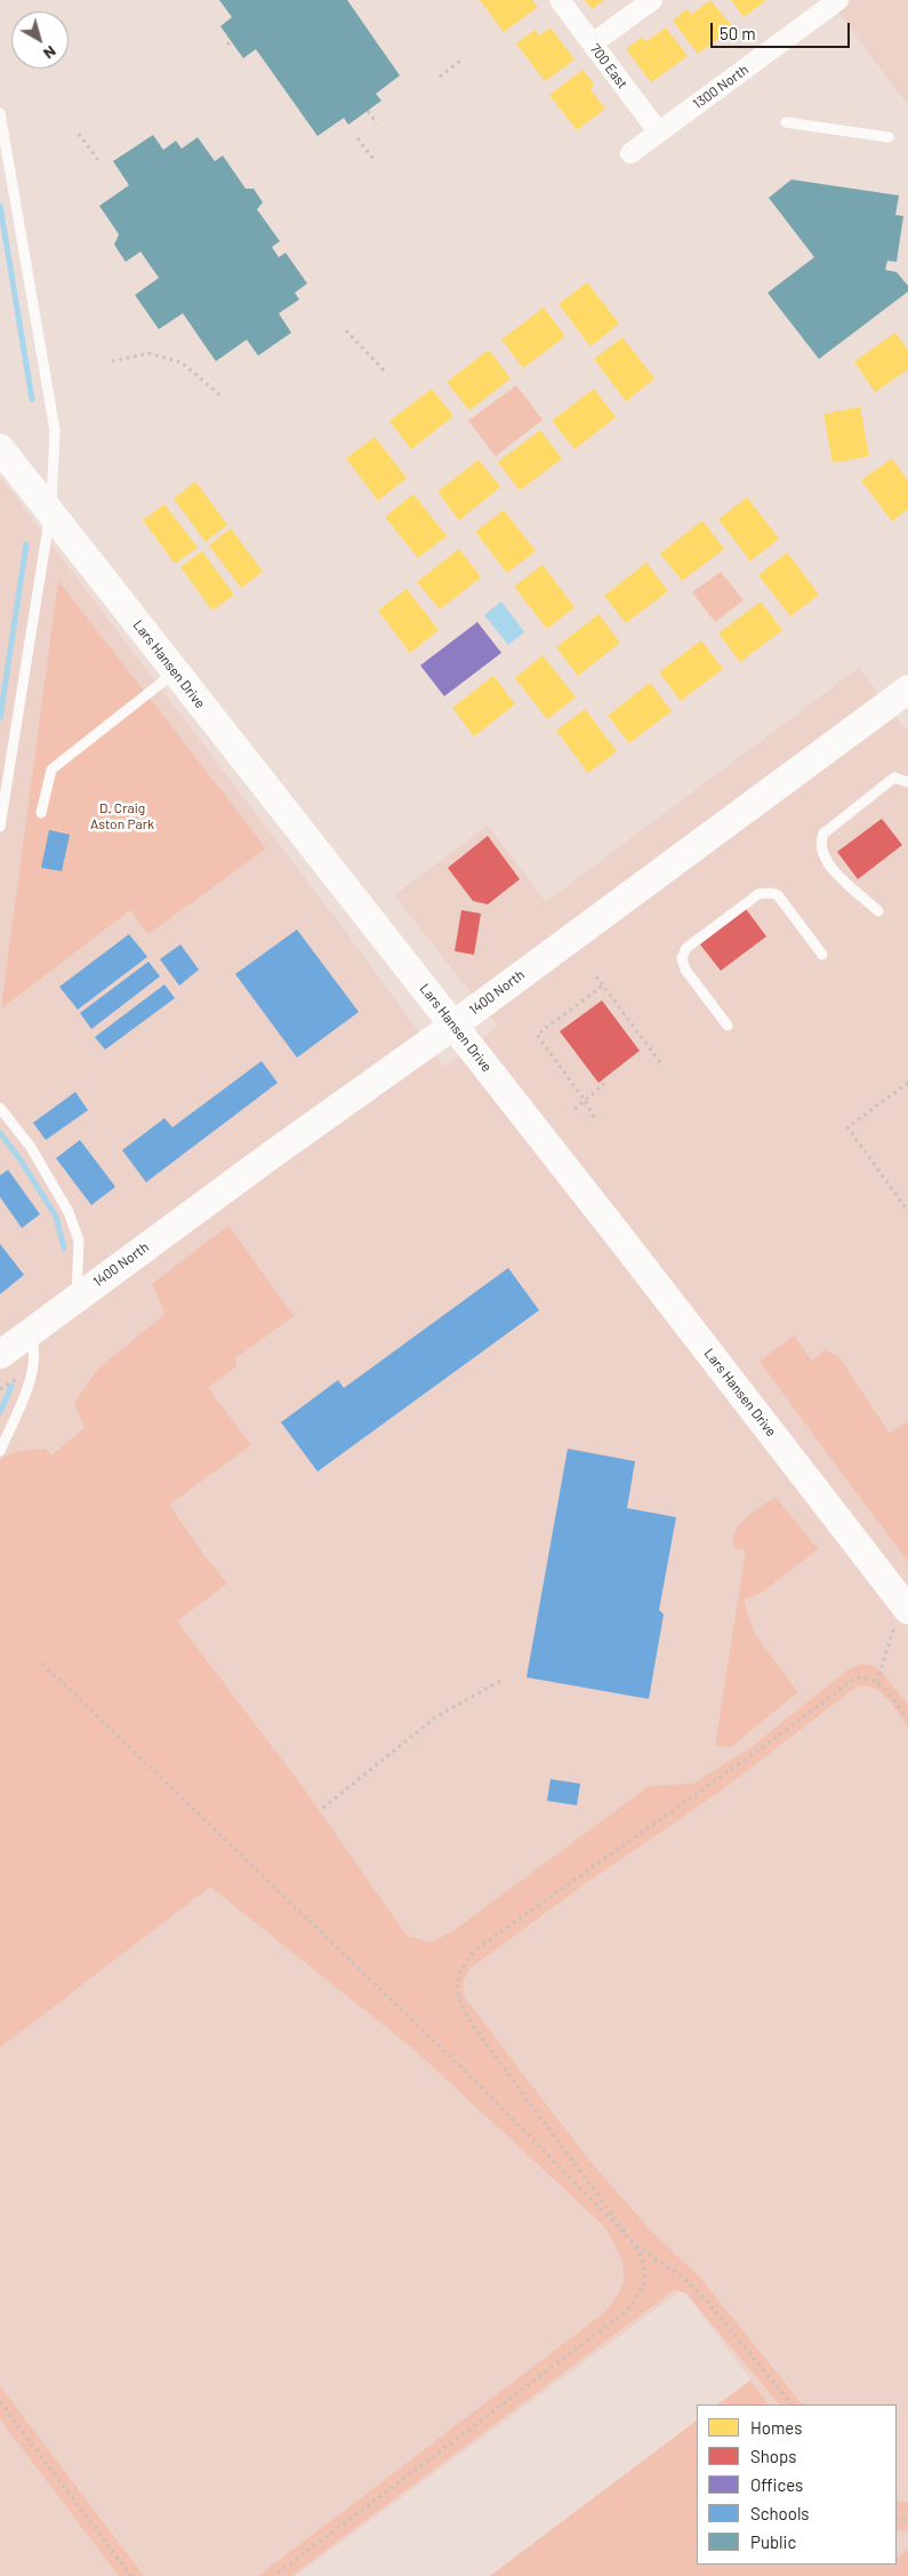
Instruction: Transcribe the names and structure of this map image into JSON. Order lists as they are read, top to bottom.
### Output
{
  "streets": {
    "main road": ["Lars Hansen Drive", "1400 North"],
    "street": ["700 East", "1300 North"]
  },
  "crossings": [
    ["700 East", "1300 North"],
    ["Lars Hansen Drive", "1400 North"]
  ],
  "parks": ["D. Craig Aston Park"],
  "legend": [
    "Homes",
    "Shops",
    "Offices",
    "Schools",
    "Public"
  ],
  "scale_bar": "50 m",
  "north": "bottom right"
}
